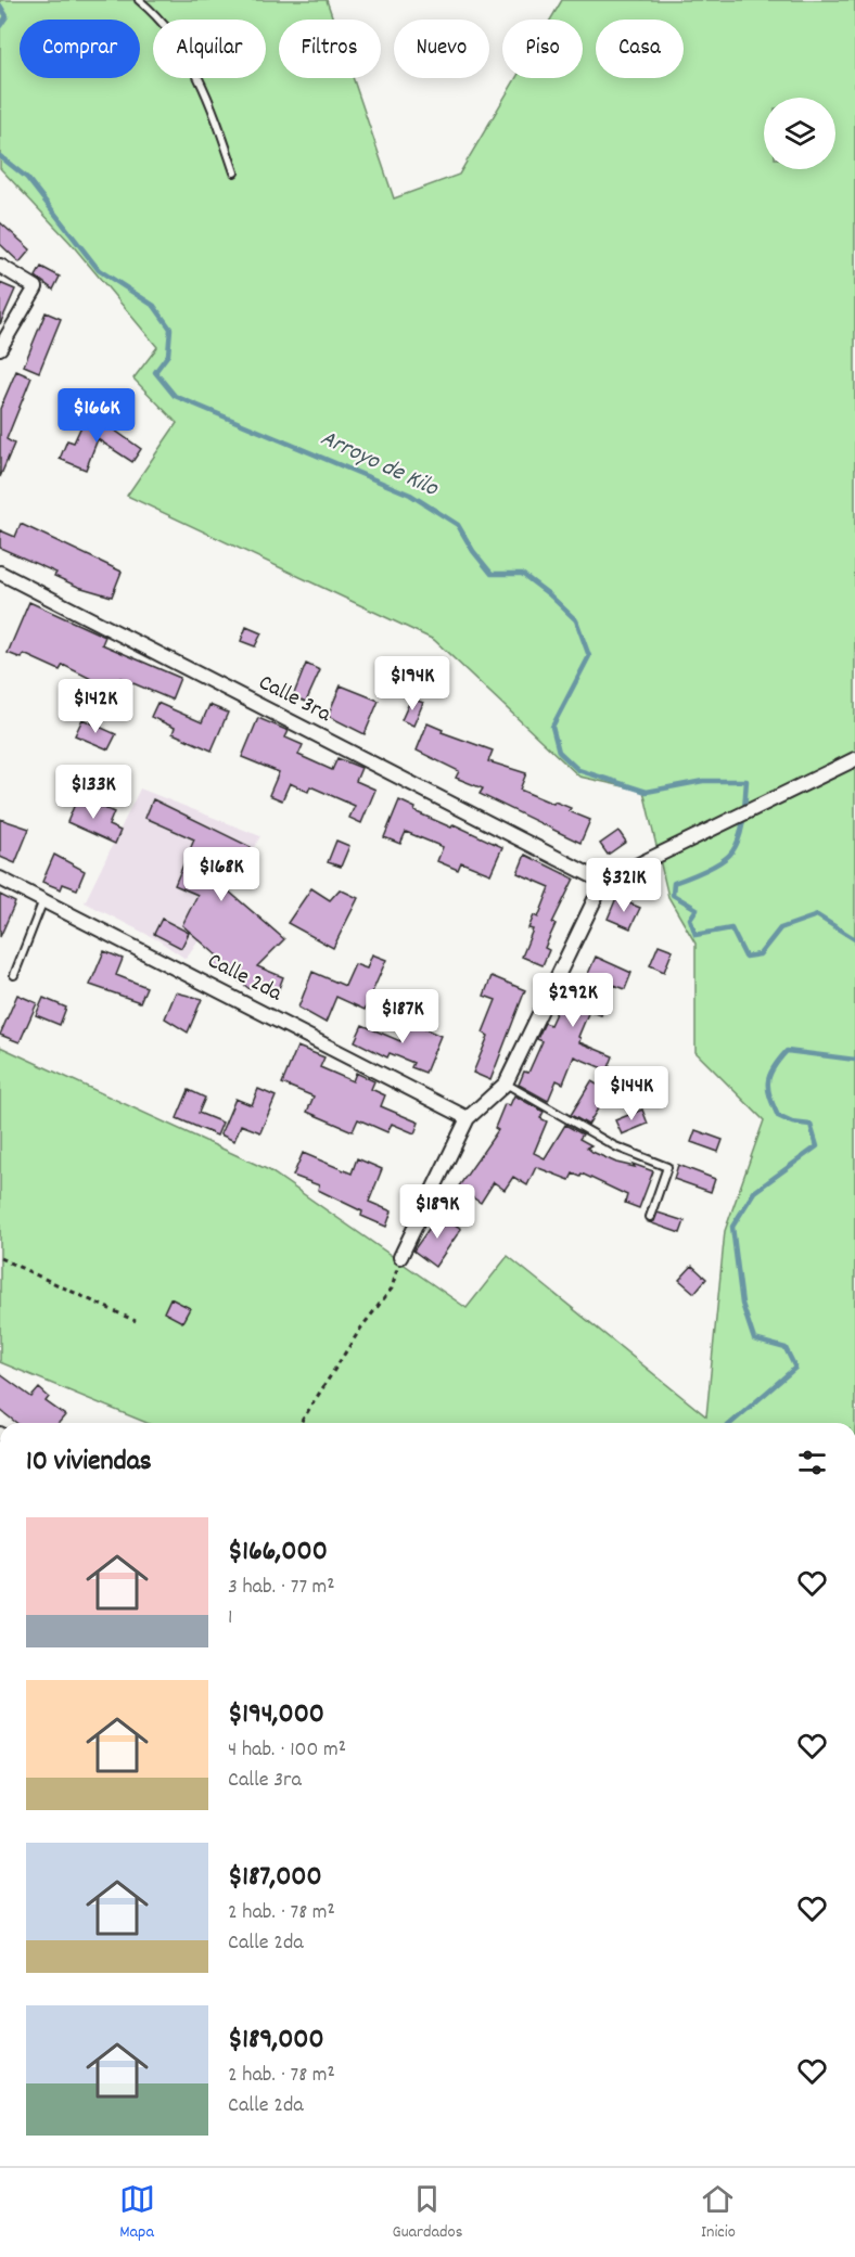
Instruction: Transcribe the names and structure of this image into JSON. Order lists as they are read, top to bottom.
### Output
{
  "streets": {
    "street": ["Calle 3ra", "Calle 2da"]
  },
  "water": ["Arroyo de Kilo"],
  "page": {
    "chip": [
      "Comprar",
      "Alquilar",
      "Filtros",
      "Nuevo",
      "Piso",
      "Casa"
    ],
    "price": [
      "$166K",
      "$194K",
      "$142K",
      "$133K",
      "$168K",
      "$321K",
      "$292K",
      "$187K",
      "$144K",
      "$189K"
    ],
    "heading": "10 viviendas",
    "list": [
      {
        "name": "$166,000",
        "note": "3 hab. · 77 m² · 1"
      },
      {
        "name": "$194,000",
        "note": "4 hab. · 100 m² · Calle 3ra"
      },
      {
        "name": "$187,000",
        "note": "2 hab. · 78 m² · Calle 2da"
      },
      {
        "name": "$189,000",
        "note": "2 hab. · 78 m² · Calle 2da"
      }
    ],
    "tabs": ["Mapa", "Guardados", "Inicio"]
  }
}
